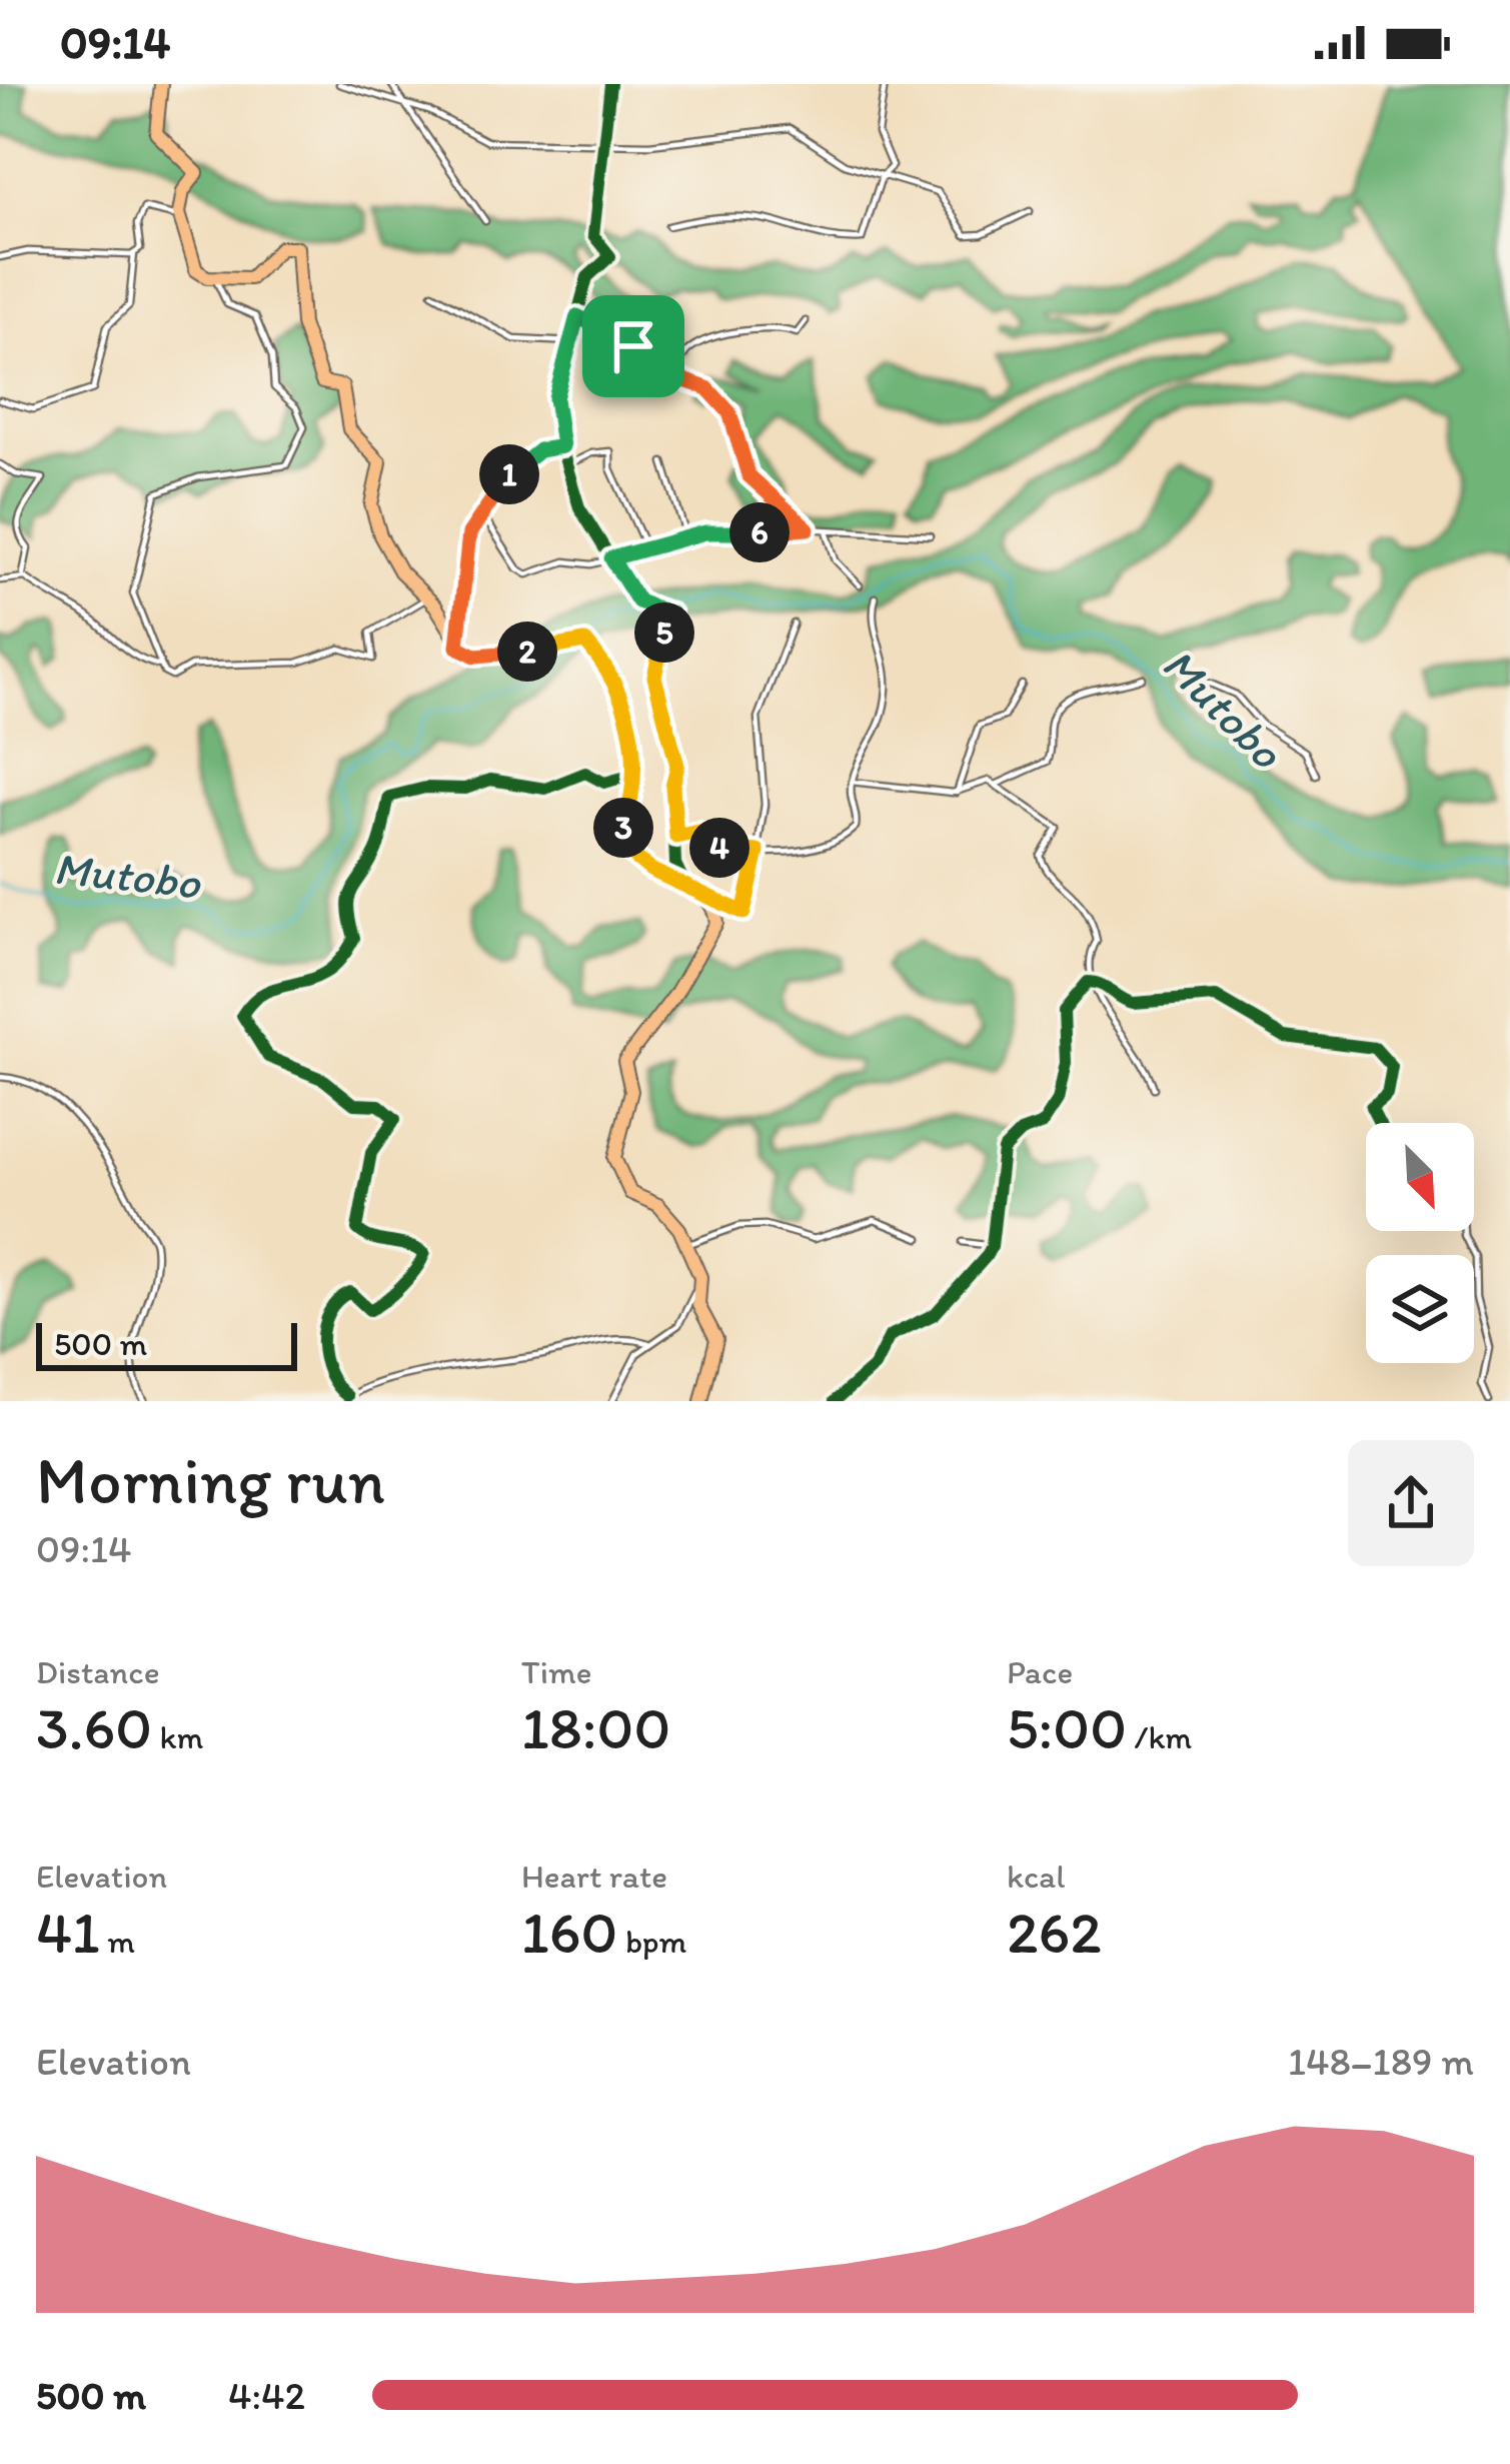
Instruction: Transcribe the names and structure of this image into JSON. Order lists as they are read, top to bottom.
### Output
{
  "water": ["Mutobo"],
  "scale_bar": "500 m",
  "north": "bottom right",
  "page": {
    "status": "09:14",
    "pins": [
      "1",
      "6",
      "5",
      "2",
      "3",
      "4"
    ],
    "scale": "500 m",
    "heading": ["Morning run", "09:14"],
    "stats": [
      ["Distance", "3.60 km"],
      ["Time", "18:00"],
      ["Pace", "5:00 /km"],
      ["Elevation", "41 m"],
      ["Heart rate", "160 bpm"],
      ["kcal", "262"]
    ],
    "chart": ["Elevation", "148–189 m"],
    "list": [
      {
        "name": "500 m",
        "note": "4:42"
      }
    ]
  }
}
